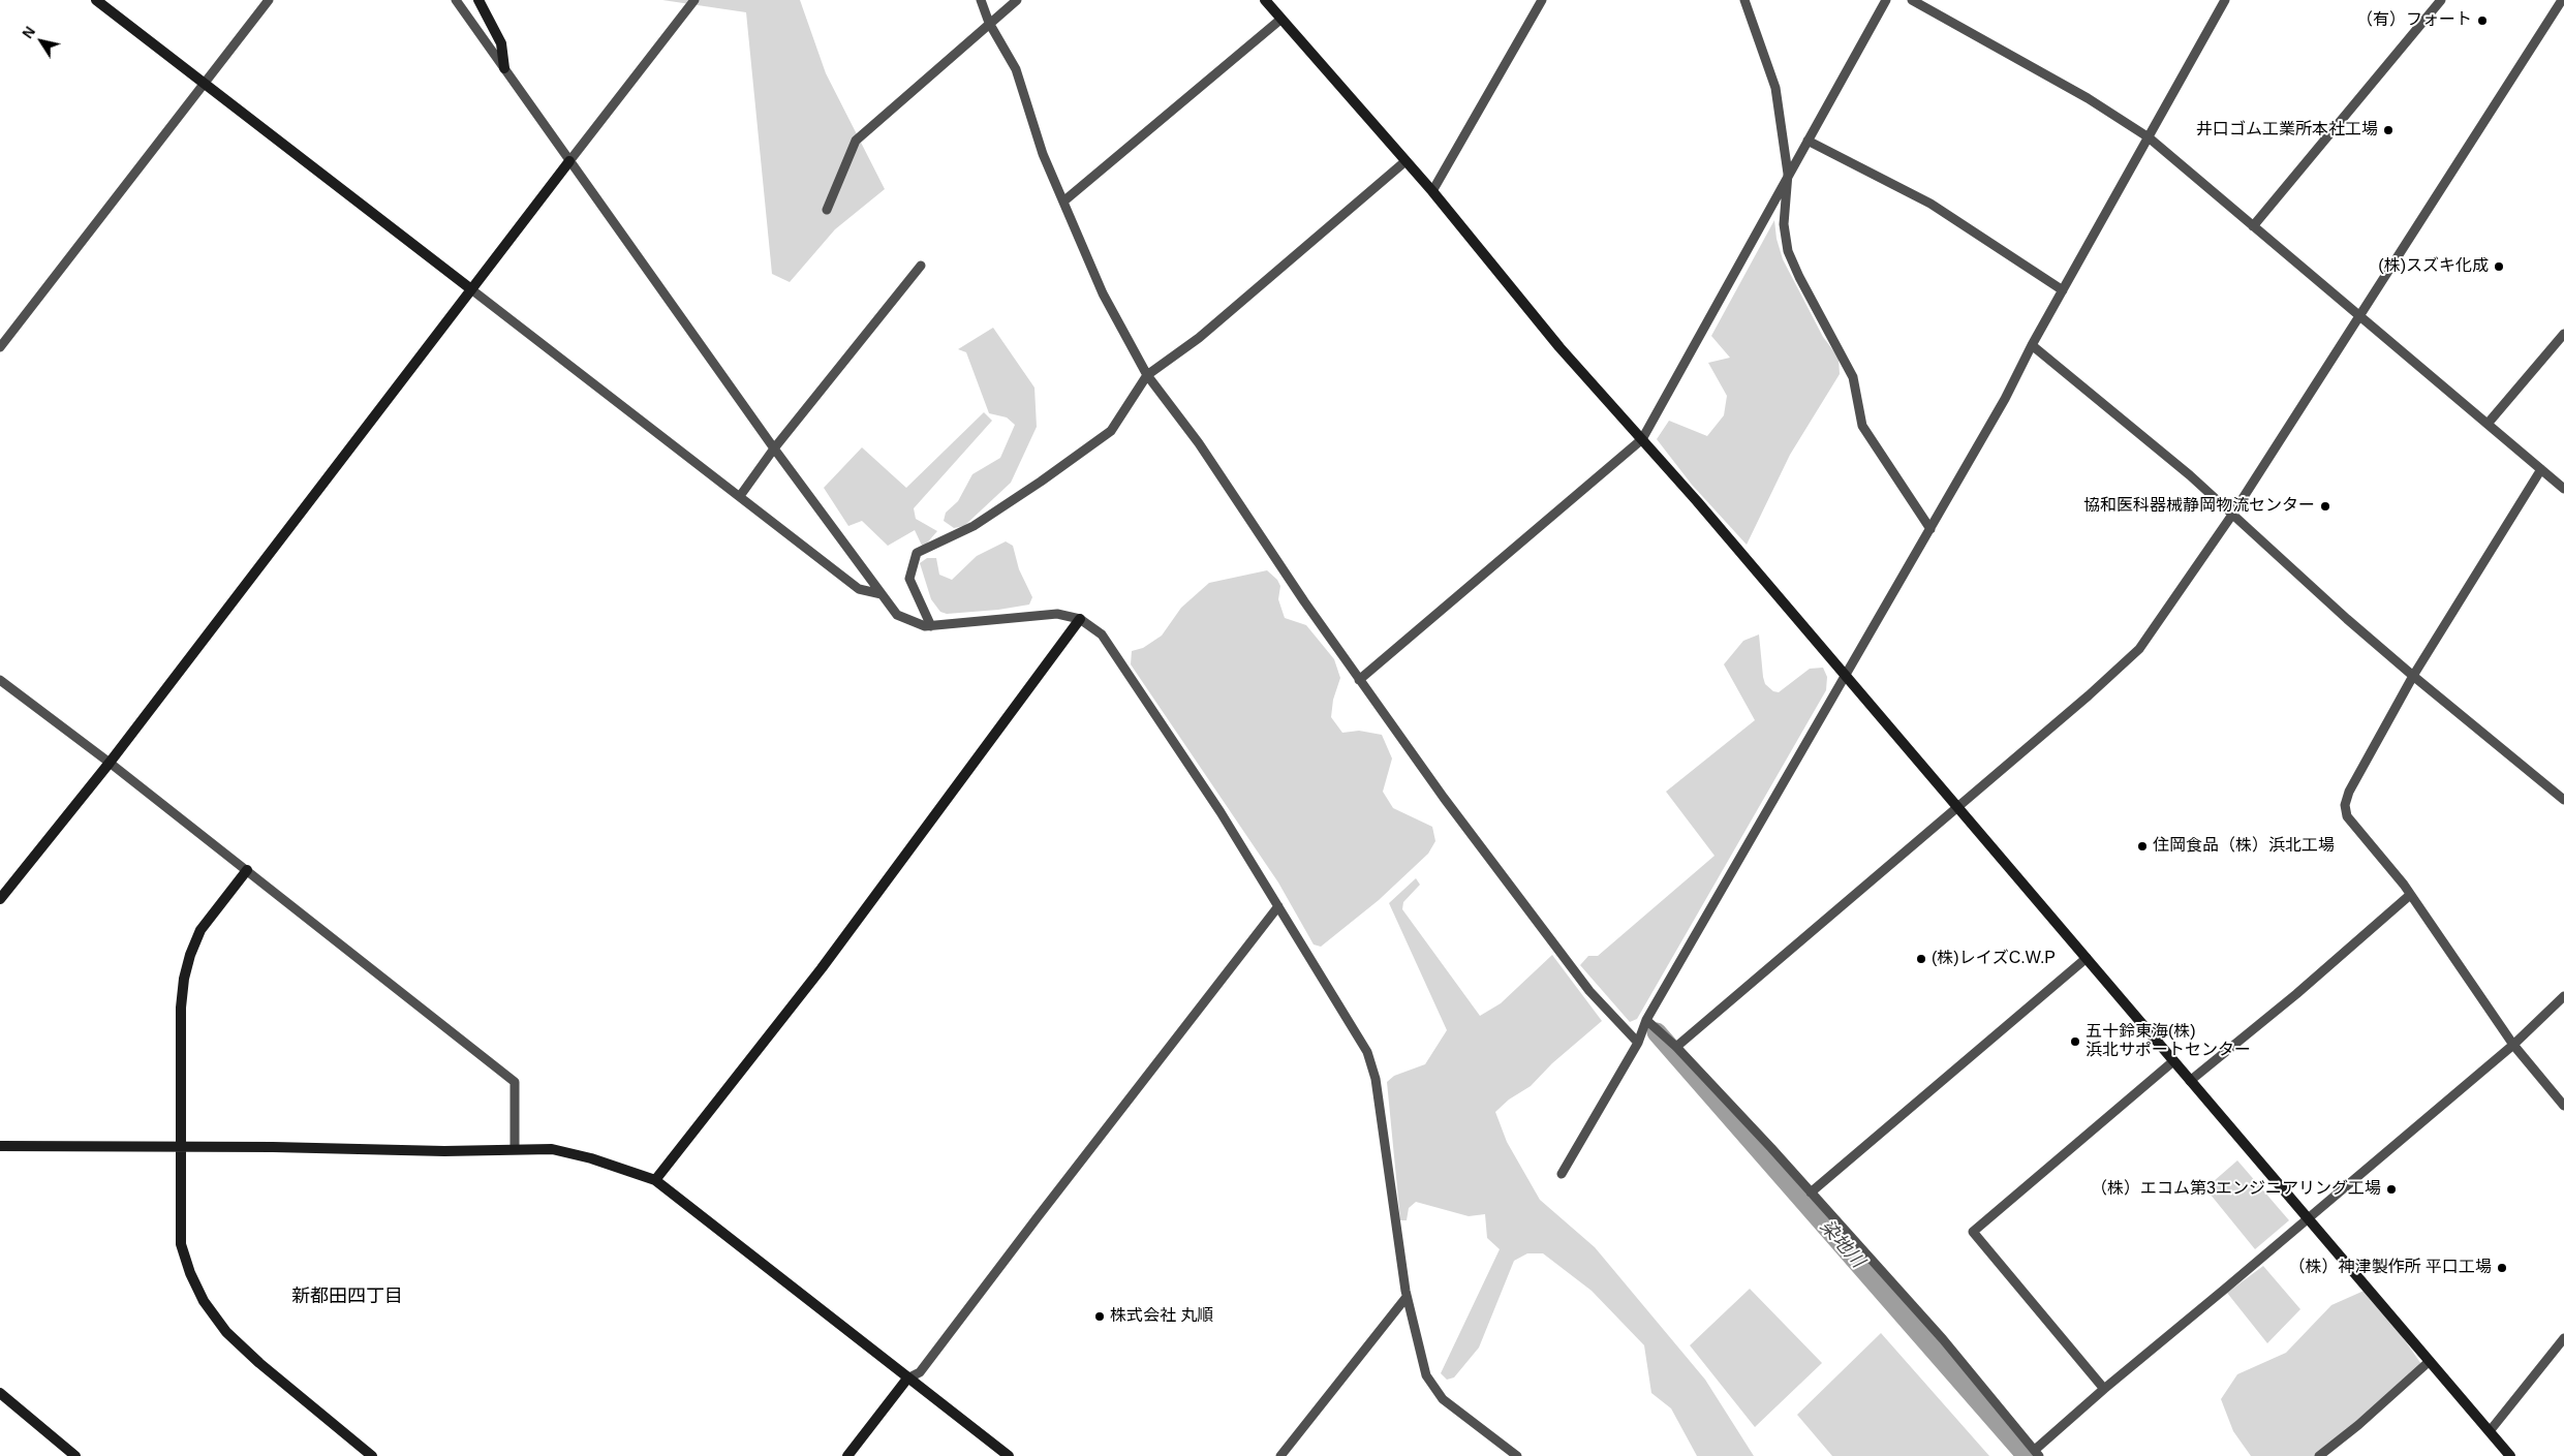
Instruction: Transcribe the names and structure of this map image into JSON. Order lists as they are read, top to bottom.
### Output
{
  "districts": ["新都田四丁目"],
  "water": ["染地川"],
  "places": [
    "（有）フォート",
    "井口ゴム工業所本社工場",
    "(株)スズキ化成",
    "協和医科器械静岡物流センター",
    "住岡食品（株）浜北工場",
    "(株)レイズC.W.P",
    "五十鈴東海(株) 浜北サポートセンター",
    "（株）エコム第3エンジニアリング工場",
    "（株）神津製作所 平口工場",
    "株式会社 丸順"
  ],
  "north": "top left"
}
